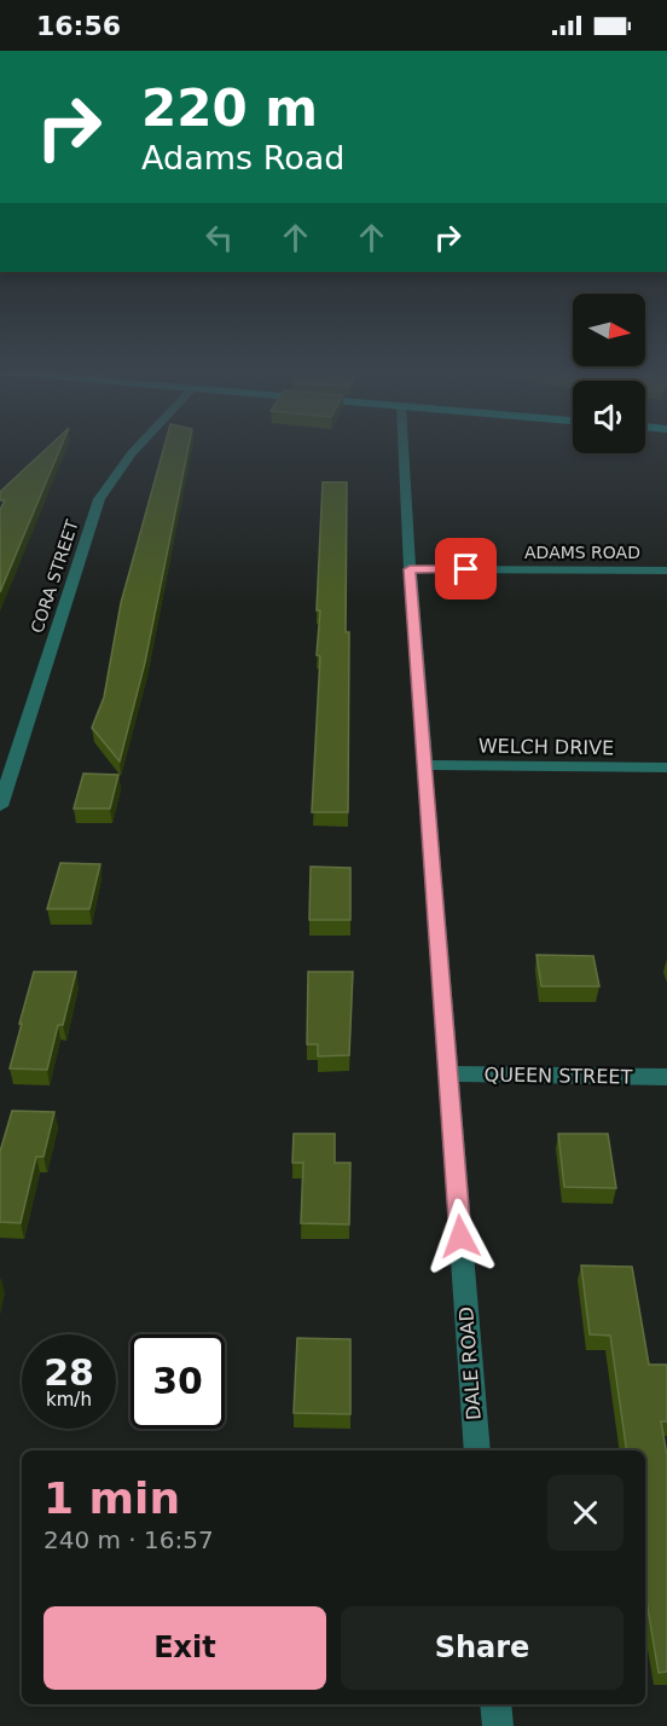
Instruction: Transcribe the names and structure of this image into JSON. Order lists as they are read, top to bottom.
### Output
{
  "streets": {
    "street": [
      "ADAMS ROAD",
      "CORA STREET",
      "WELCH DRIVE",
      "QUEEN STREET",
      "DALE ROAD"
    ]
  },
  "crossings": [
    ["ADAMS ROAD", "DALE ROAD"],
    ["WELCH DRIVE", "DALE ROAD"],
    ["QUEEN STREET", "DALE ROAD"]
  ],
  "north": "right",
  "page": {
    "status": "16:56",
    "turn": ["220 m", "Adams Road"],
    "speed": "28 km/h",
    "limit": "30",
    "heading": ["1 min", "240 m · 16:57"],
    "buttons": ["Exit", "Share"]
  }
}
